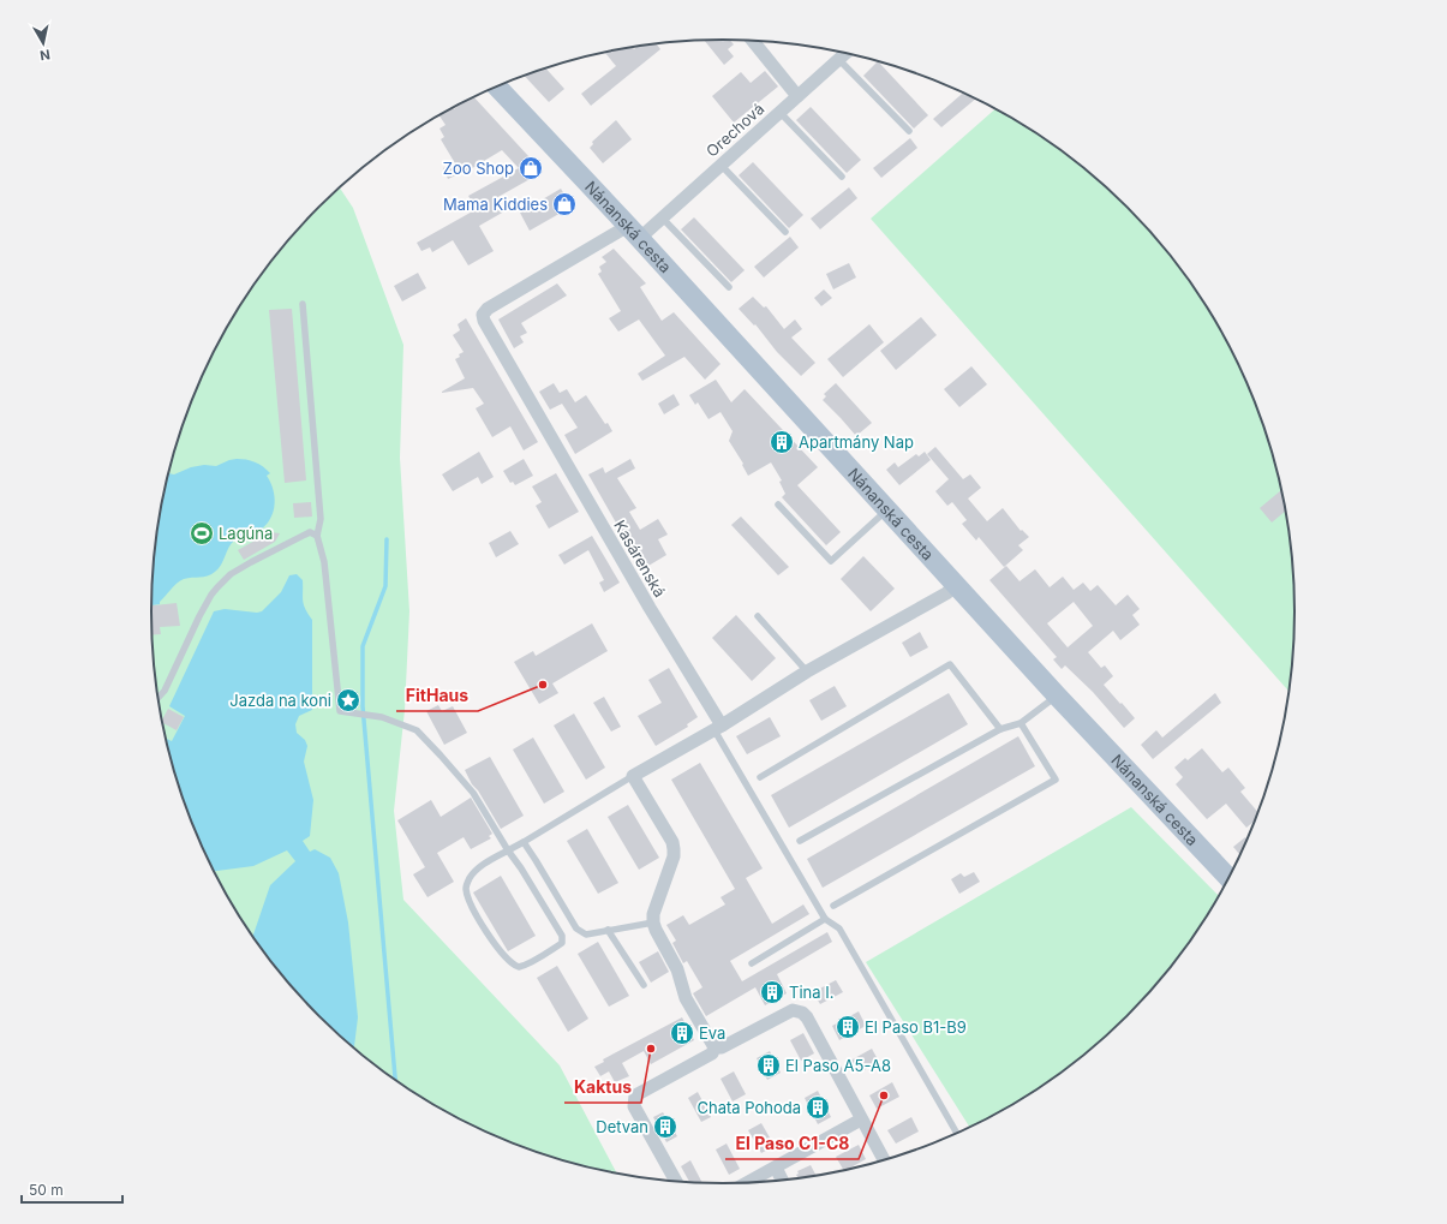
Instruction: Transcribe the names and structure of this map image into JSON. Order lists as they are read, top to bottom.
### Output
{
  "streets": {
    "main road": ["Nánanská cesta"],
    "street": ["Orechová", "Kasárenská"]
  },
  "crossings": [
    ["Orechová", "Nánanská cesta"],
    ["Orechová", "Kasárenská"],
    ["Nánanská cesta", "Kasárenská"]
  ],
  "places": {
    "shop": ["Zoo Shop", "Mama Kiddies"],
    "building": [
      "Apartmány Nap",
      "Tina I.",
      "El Paso B1-B9",
      "Eva",
      "El Paso A5-A8",
      "Chata Pohoda",
      "Detvan"
    ],
    "sports": ["Lagúna"],
    "other": ["FitHaus", "Kaktus", "El Paso C1-C8"],
    "place": ["Jazda na koni"]
  },
  "scale_bar": "50 m",
  "north": "bottom"
}
